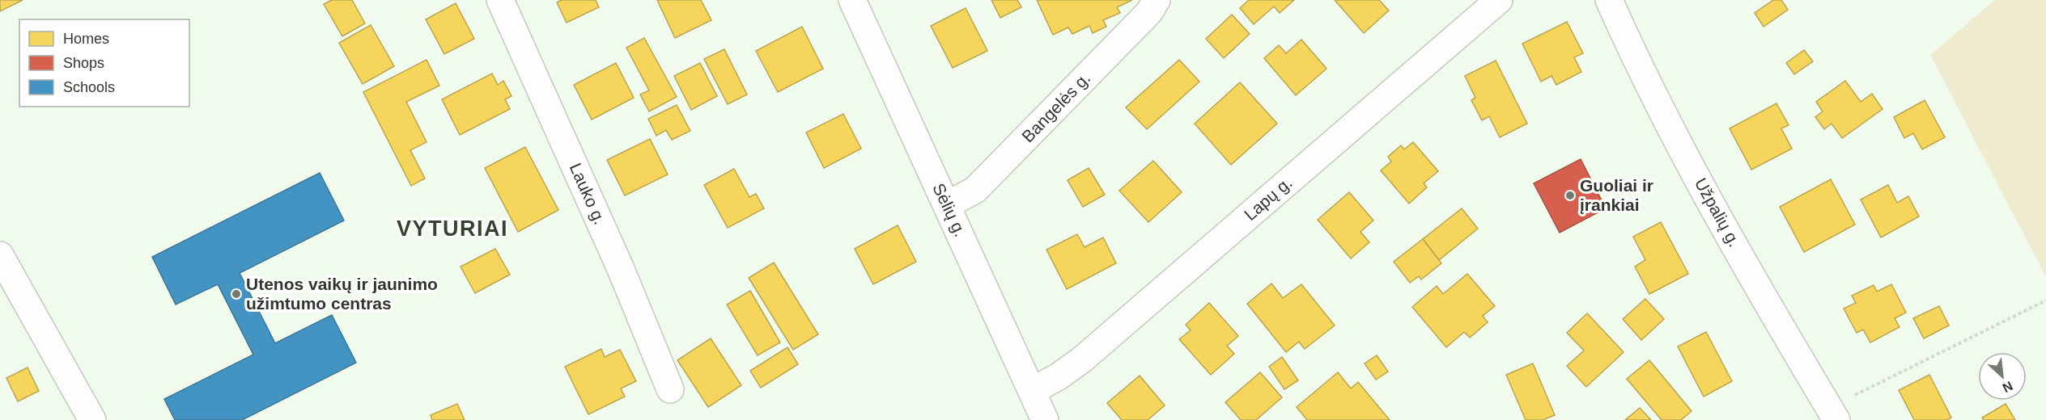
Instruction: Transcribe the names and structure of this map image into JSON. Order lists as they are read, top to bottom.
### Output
{
  "streets": {
    "street": [
      "Bangelės g.",
      "Lauko g.",
      "Lapų g.",
      "Sėlių g.",
      "Užpalių g."
    ]
  },
  "crossings": [
    ["Bangelės g.", "Sėlių g."],
    ["Lapų g.", "Sėlių g."]
  ],
  "districts": ["VYTURIAI"],
  "places": ["Guoliai ir įrankiai", "Utenos vaikų ir jaunimo užimtumo centras"],
  "legend": ["Homes", "Shops", "Schools"],
  "north": "bottom right"
}
